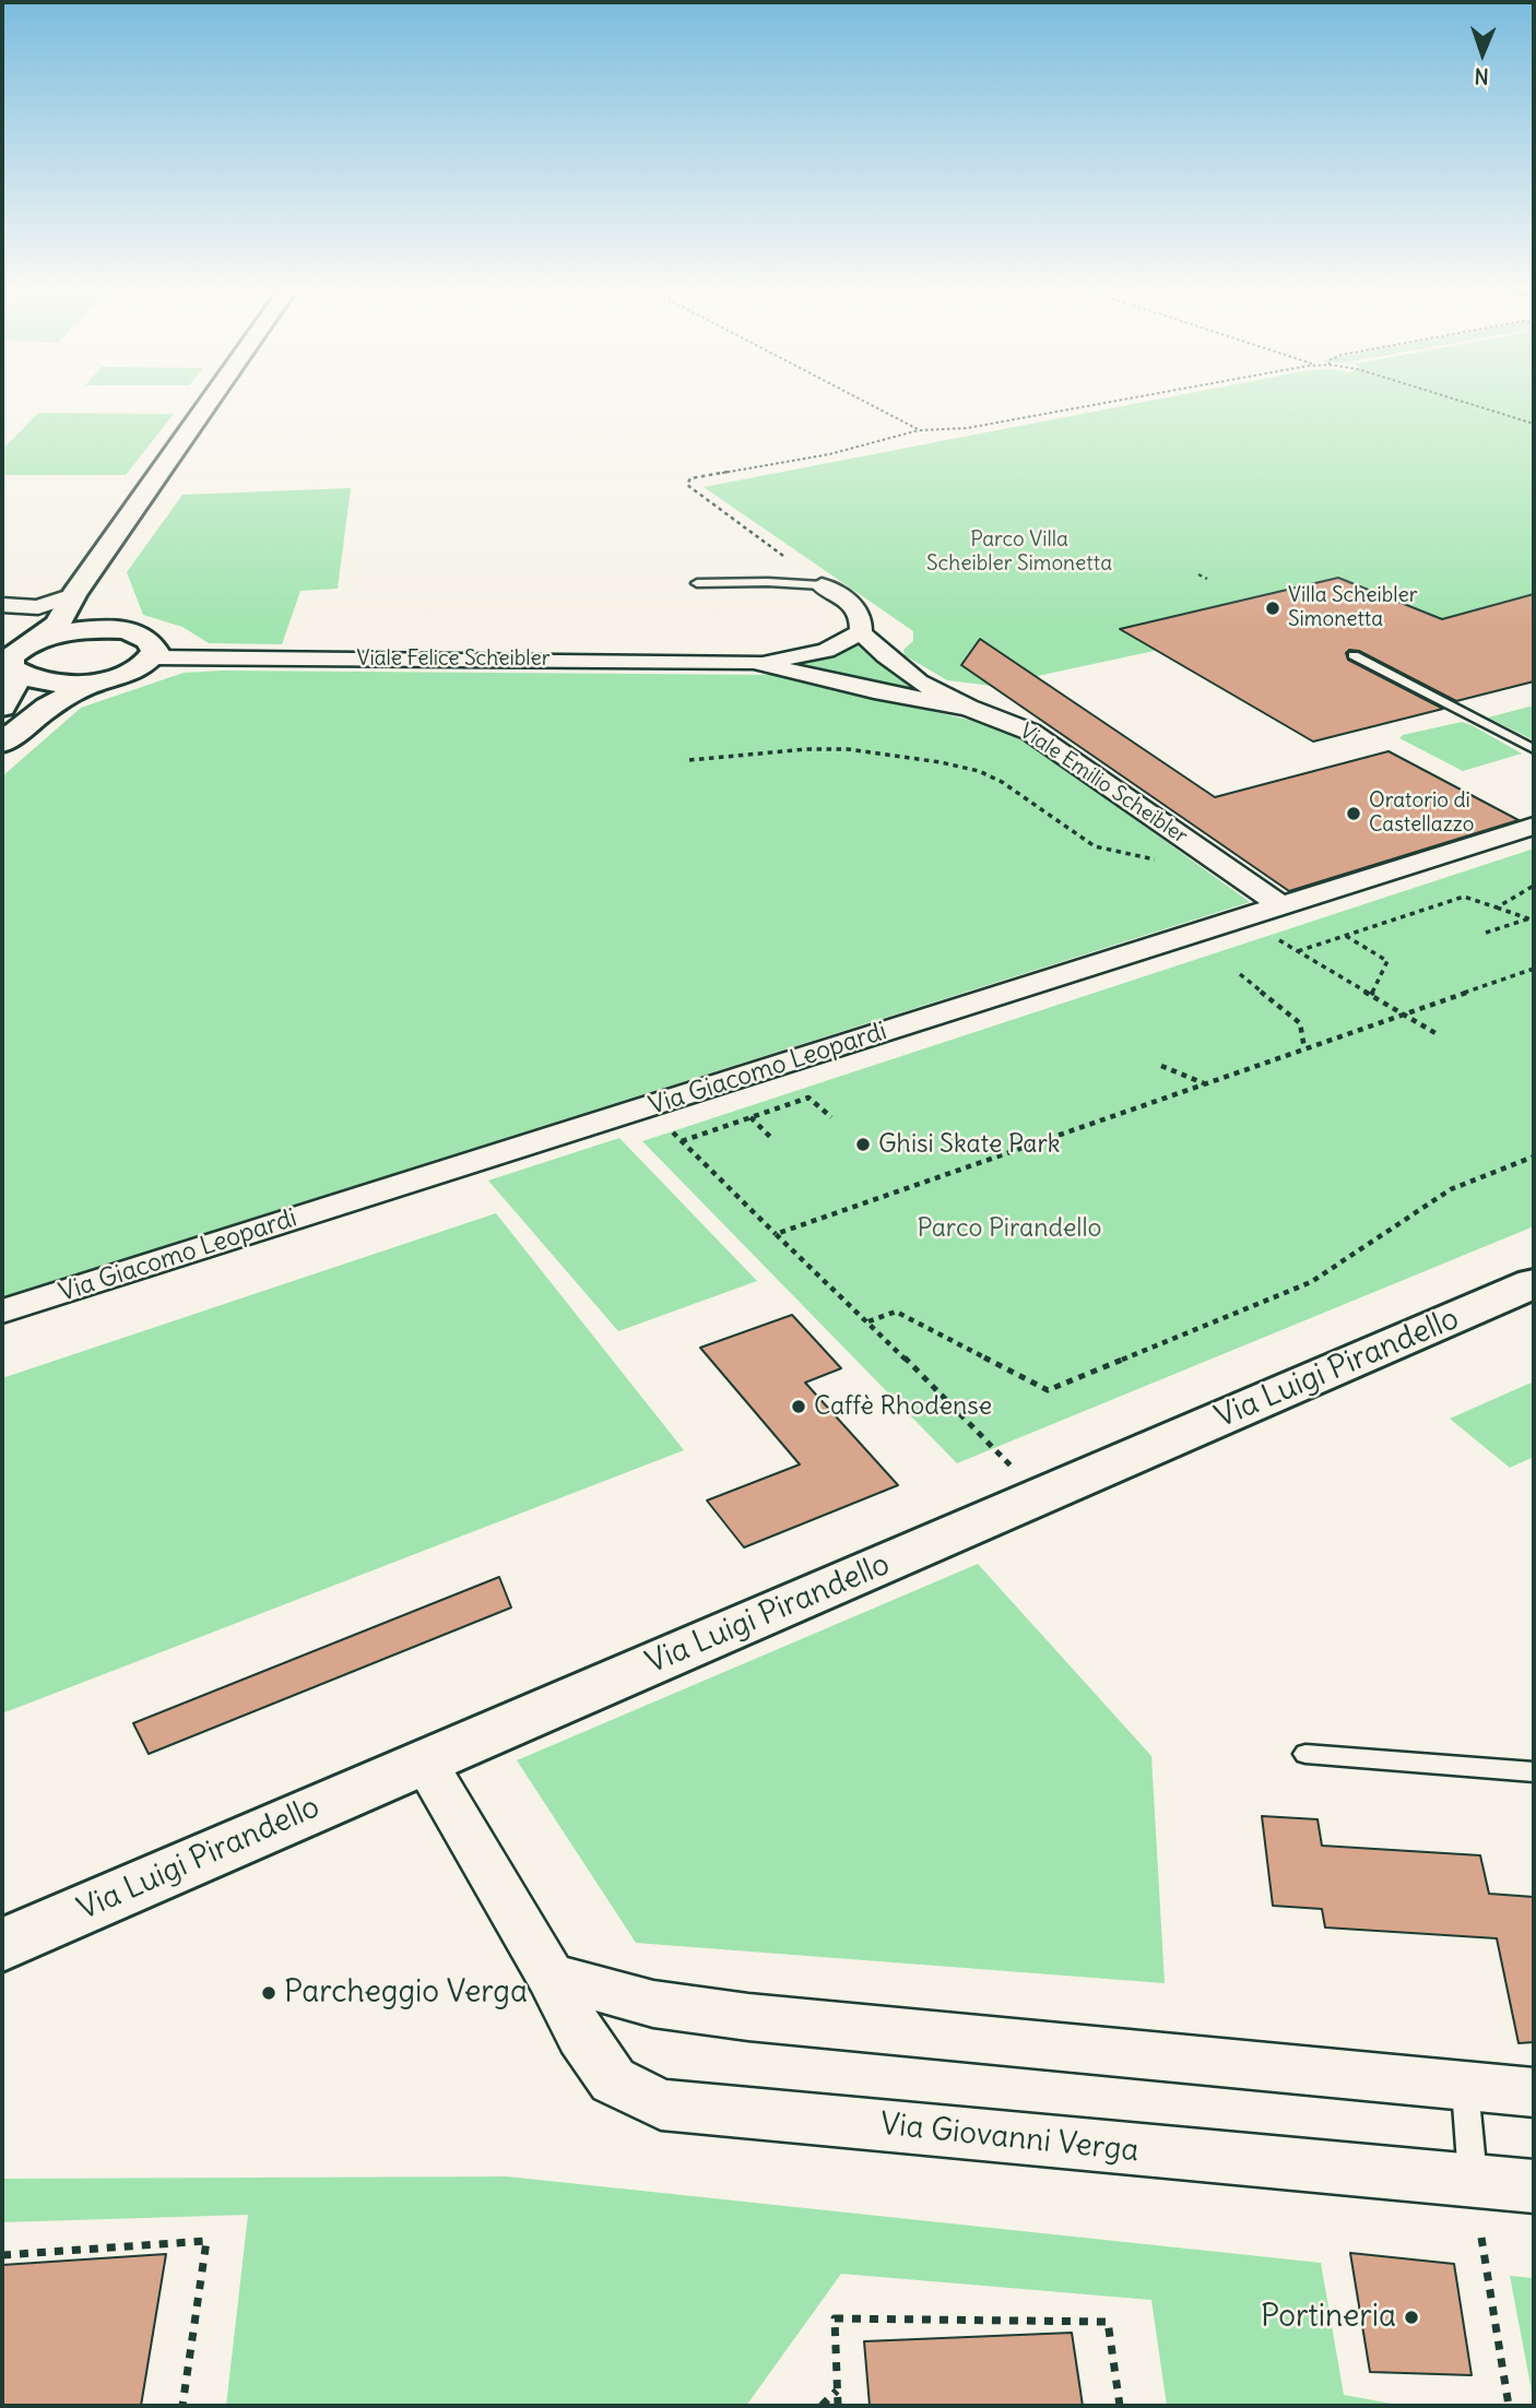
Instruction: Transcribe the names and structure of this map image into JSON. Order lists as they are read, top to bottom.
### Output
{
  "streets": {
    "street": [
      "Viale Felice Scheibler",
      "Viale Emilio Scheibler",
      "Via Giacomo Leopardi",
      "Via Luigi Pirandello",
      "Via Giovanni Verga"
    ]
  },
  "crossings": [
    ["Viale Felice Scheibler", "Viale Emilio Scheibler"],
    ["Viale Emilio Scheibler", "Via Giacomo Leopardi"],
    ["Via Luigi Pirandello", "Via Giovanni Verga"]
  ],
  "parks": ["Parco Villa Scheibler Simonetta", "Parco Pirandello"],
  "places": [
    "Villa Scheibler Simonetta",
    "Oratorio di Castellazzo",
    "Ghisi Skate Park",
    "Caffè Rhodense",
    "Parcheggio Verga",
    "Portineria"
  ],
  "north": "bottom"
}
